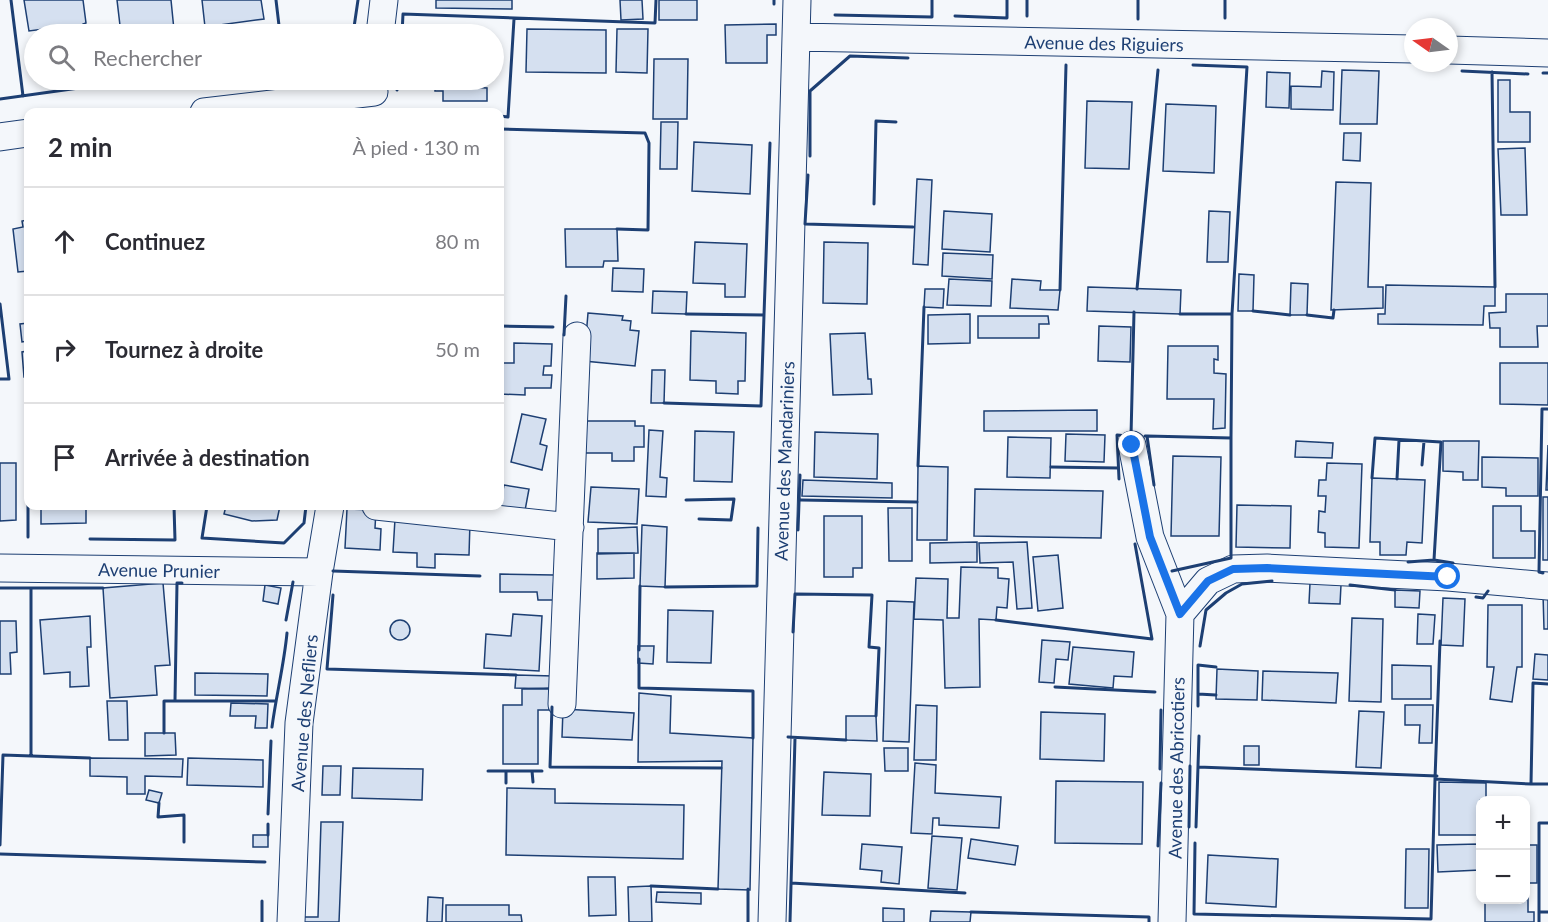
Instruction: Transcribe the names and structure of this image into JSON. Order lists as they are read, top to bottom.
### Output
{
  "streets": {
    "street": [
      "Avenue des Riguiers",
      "Avenue des Mandariniers",
      "Avenue Prunier",
      "Avenue des Nefliers",
      "Avenue des Abricotiers"
    ]
  },
  "crossings": [
    ["Avenue des Riguiers", "Avenue des Mandariniers"],
    ["Avenue Prunier", "Avenue des Nefliers"]
  ],
  "north": "left",
  "page": {
    "search": "Rechercher",
    "heading": ["2 min", "À pied · 130 m"],
    "list": [
      ["Continuez", "80 m"],
      ["Tournez à droite", "50 m"],
      "Arrivée à destination"
    ],
    "map_buttons": ["+", "−"]
  }
}
